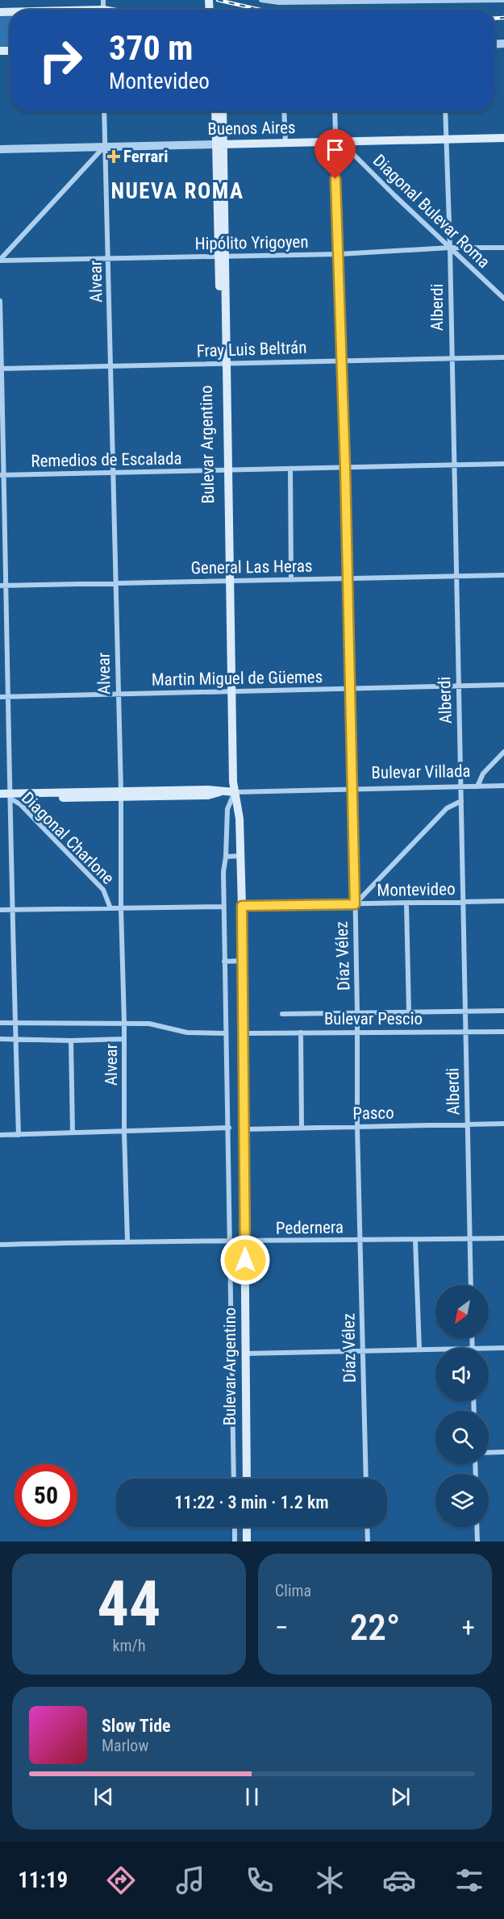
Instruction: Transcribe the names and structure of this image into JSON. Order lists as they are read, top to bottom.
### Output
{
  "streets": {
    "main road": ["Buenos Aires", "Bulevar Argentino", "Bulevar Villada"],
    "street": [
      "Diagonal Bulevar Roma",
      "Hipólito Yrigoyen",
      "Alvear",
      "Alberdi",
      "Fray Luis Beltrán",
      "Remedios de Escalada",
      "General Las Heras",
      "Martin Miguel de Güemes",
      "Diagonal Charlone",
      "Montevideo",
      "Díaz Vélez",
      "Bulevar Pescio",
      "Pasco",
      "Pedernera"
    ]
  },
  "crossings": [
    ["Buenos Aires", "Diagonal Bulevar Roma"],
    ["Buenos Aires", "Alvear"],
    ["Buenos Aires", "Alberdi"],
    ["Buenos Aires", "Bulevar Argentino"],
    ["Buenos Aires", "Díaz Vélez"],
    ["Diagonal Bulevar Roma", "Hipólito Yrigoyen"],
    ["Diagonal Bulevar Roma", "Alberdi"],
    ["Diagonal Bulevar Roma", "Díaz Vélez"],
    ["Hipólito Yrigoyen", "Alvear"],
    ["Hipólito Yrigoyen", "Alberdi"],
    ["Hipólito Yrigoyen", "Bulevar Argentino"],
    ["Hipólito Yrigoyen", "Díaz Vélez"],
    ["Alvear", "Fray Luis Beltrán"],
    ["Alvear", "Remedios de Escalada"],
    ["Alvear", "General Las Heras"],
    ["Alvear", "Martin Miguel de Güemes"],
    ["Alvear", "Bulevar Villada"],
    ["Alvear", "Pedernera"],
    ["Alberdi", "Fray Luis Beltrán"],
    ["Alberdi", "Remedios de Escalada"],
    ["Alberdi", "General Las Heras"],
    ["Alberdi", "Martin Miguel de Güemes"],
    ["Alberdi", "Bulevar Villada"],
    ["Alberdi", "Montevideo"],
    ["Alberdi", "Bulevar Pescio"],
    ["Alberdi", "Pasco"],
    ["Alberdi", "Pedernera"],
    ["Fray Luis Beltrán", "Bulevar Argentino"],
    ["Fray Luis Beltrán", "Díaz Vélez"],
    ["Bulevar Argentino", "Remedios de Escalada"],
    ["Bulevar Argentino", "General Las Heras"],
    ["Bulevar Argentino", "Martin Miguel de Güemes"],
    ["Bulevar Argentino", "Bulevar Villada"],
    ["Bulevar Argentino", "Montevideo"],
    ["Bulevar Argentino", "Bulevar Pescio"],
    ["Bulevar Argentino", "Pasco"],
    ["Bulevar Argentino", "Pedernera"],
    ["Remedios de Escalada", "Díaz Vélez"],
    ["General Las Heras", "Díaz Vélez"],
    ["Martin Miguel de Güemes", "Díaz Vélez"],
    ["Bulevar Villada", "Diagonal Charlone"],
    ["Bulevar Villada", "Díaz Vélez"],
    ["Montevideo", "Díaz Vélez"],
    ["Díaz Vélez", "Bulevar Pescio"],
    ["Díaz Vélez", "Pasco"],
    ["Díaz Vélez", "Pedernera"]
  ],
  "districts": ["NUEVA ROMA"],
  "places": {
    "health": ["Ferrari"]
  },
  "north": "bottom left",
  "page": {
    "turn": ["370 m", "Montevideo"],
    "limit": "50",
    "trip": "11:22 · 3 min · 1.2 km",
    "tile": [
      ["44", "km/h"],
      "Clima"
    ],
    "heat": ["−", "22°", "+"],
    "song": ["Slow Tide", "Marlow"],
    "tabs": "11:19"
  }
}
